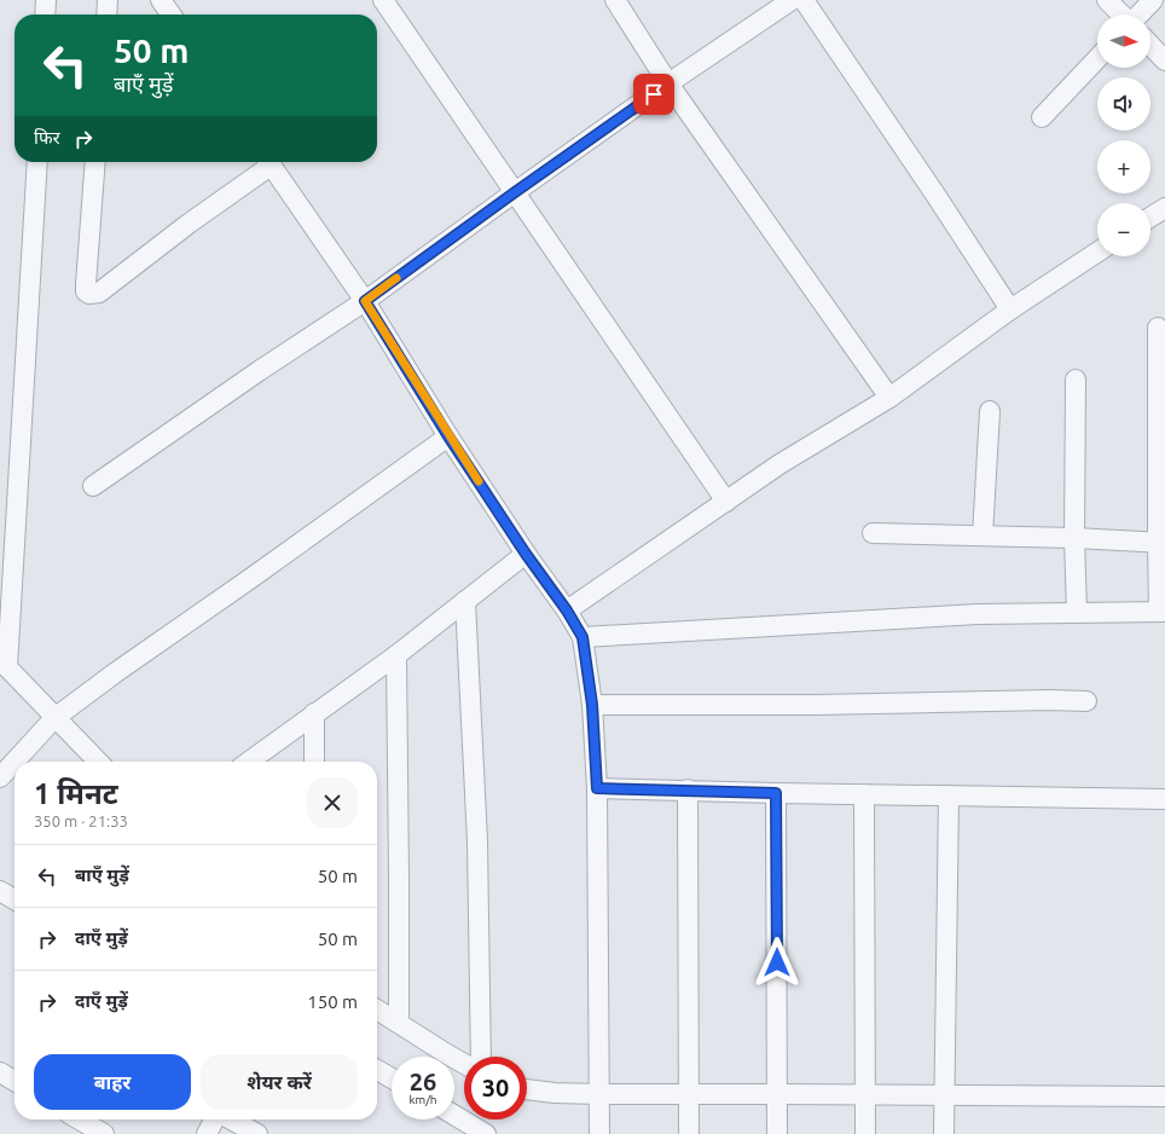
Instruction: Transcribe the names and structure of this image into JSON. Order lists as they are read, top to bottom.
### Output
{
  "north": "right",
  "page": {
    "map_buttons": ["+", "−"],
    "turn": ["50 m", "बाएँ मुड़ें"],
    "then": "फिर",
    "heading": ["1 मिनट", "350 m · 21:33"],
    "list": [
      {
        "name": "बाएँ मुड़ें",
        "value": "50 m"
      },
      {
        "name": "दाएँ मुड़ें",
        "value": "50 m"
      },
      {
        "name": "दाएँ मुड़ें",
        "value": "150 m"
      }
    ],
    "buttons": ["बाहर", "शेयर करें"],
    "speed": "26 km/h",
    "limit": "30"
  }
}
